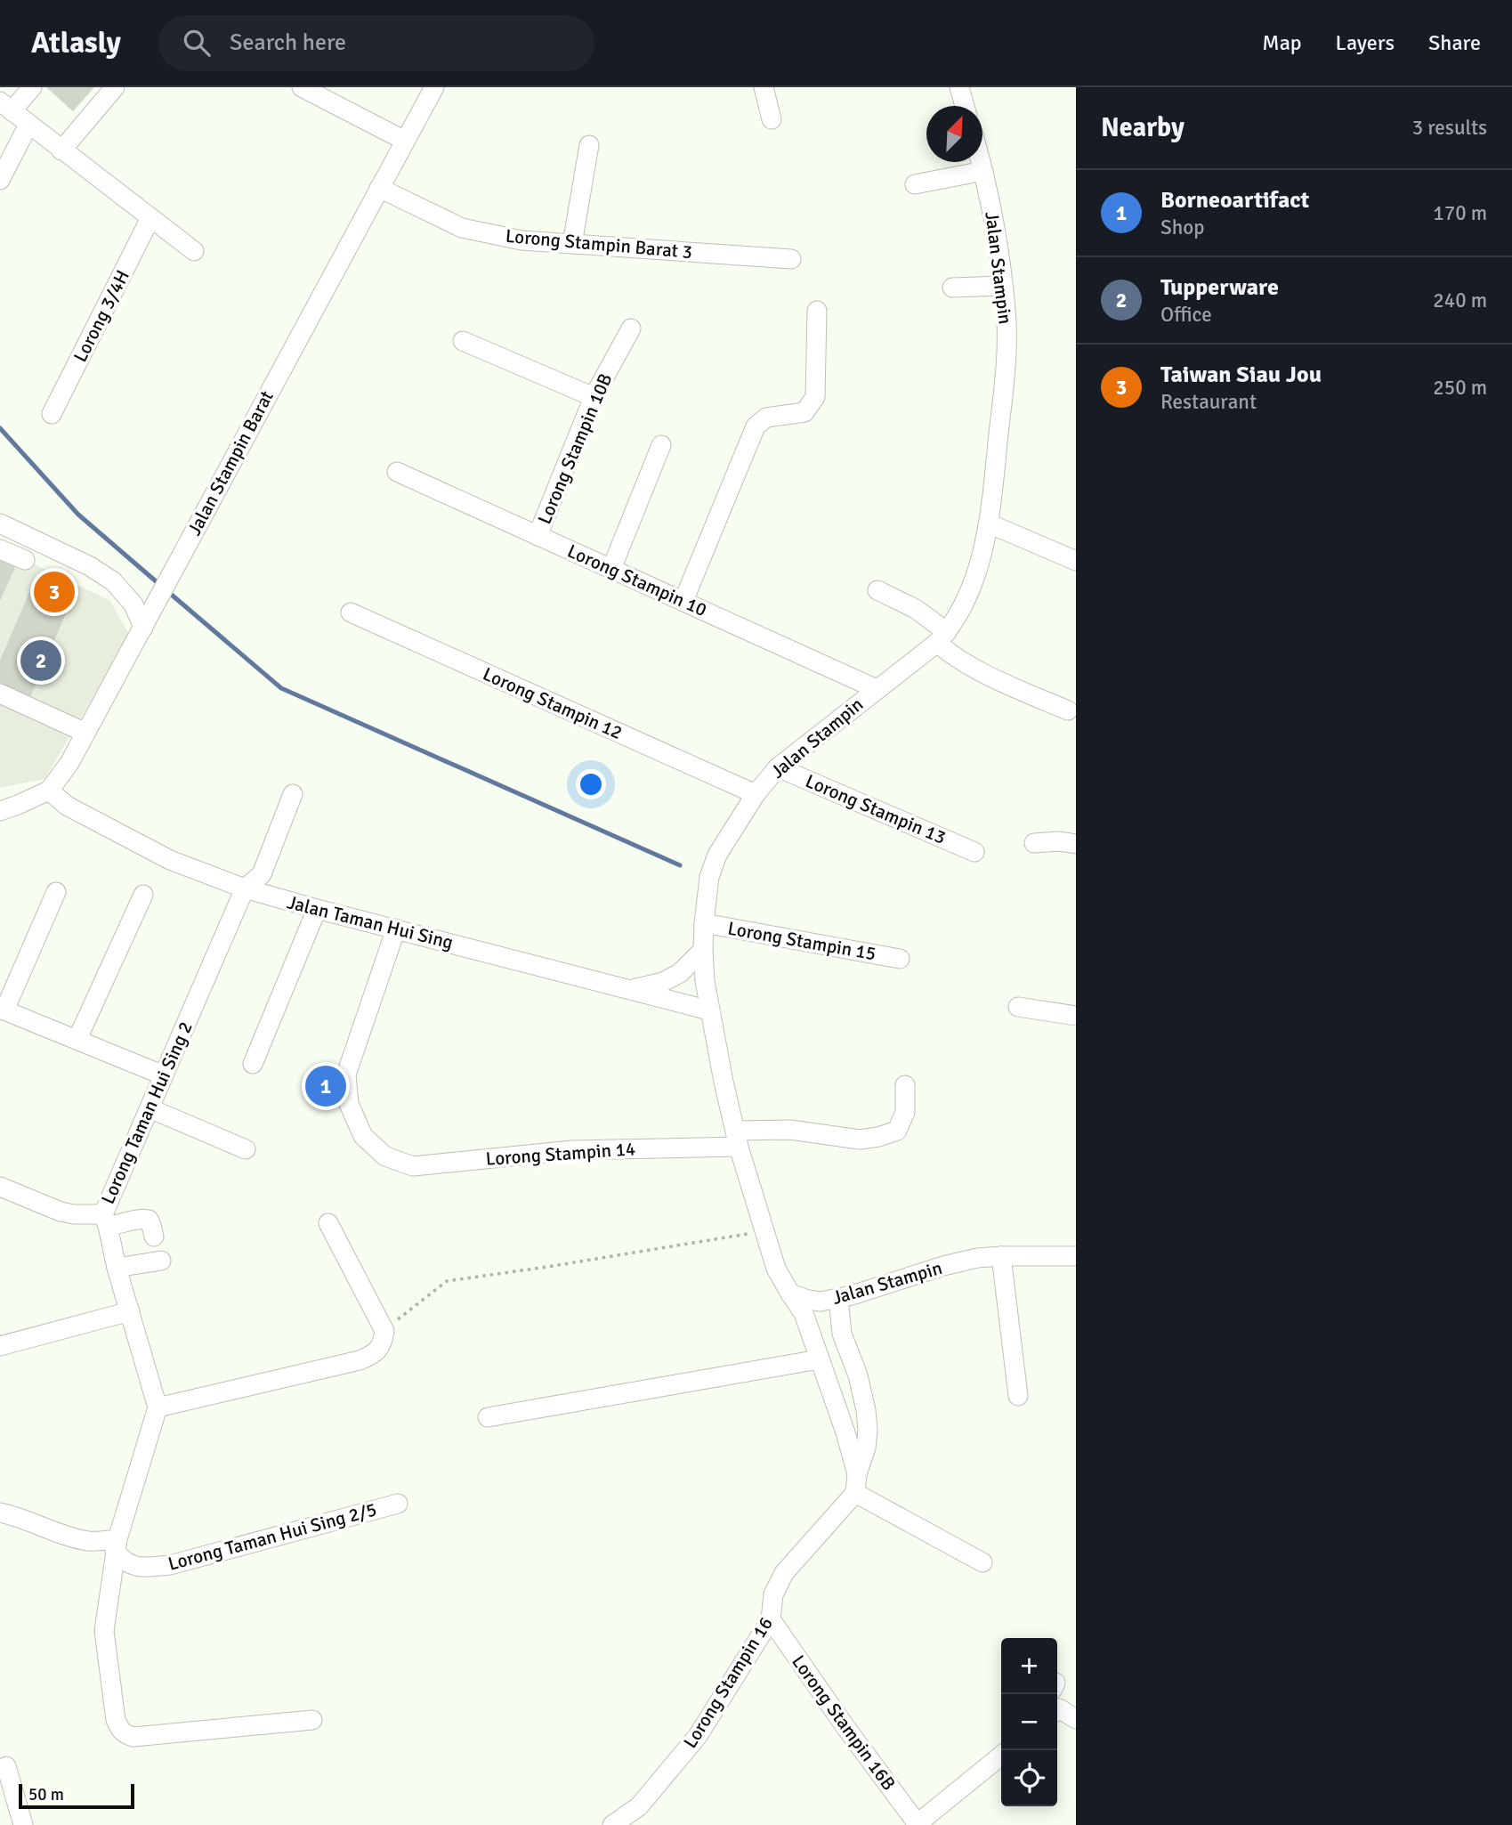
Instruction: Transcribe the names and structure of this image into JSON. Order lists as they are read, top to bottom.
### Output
{
  "streets": {
    "street": [
      "Lorong Stampin Barat 3",
      "Jalan Stampin",
      "Lorong 3/4H",
      "Lorong Stampin 10B",
      "Jalan Stampin Barat",
      "Lorong Stampin 10",
      "Lorong Stampin 12",
      "Lorong Stampin 13",
      "Jalan Taman Hui Sing",
      "Lorong Stampin 15",
      "Lorong Taman Hui Sing 2",
      "Lorong Stampin 14",
      "Lorong Taman Hui Sing 2/5",
      "Lorong Stampin 16",
      "Lorong Stampin 16B"
    ]
  },
  "crossings": [
    ["Lorong Stampin Barat 3", "Jalan Stampin Barat"],
    ["Jalan Stampin", "Lorong Stampin 10"],
    ["Jalan Stampin", "Lorong Stampin 12"],
    ["Jalan Stampin", "Lorong Stampin 13"],
    ["Jalan Stampin", "Jalan Taman Hui Sing"],
    ["Jalan Stampin", "Lorong Stampin 15"],
    ["Jalan Stampin", "Lorong Stampin 14"],
    ["Lorong Stampin 10B", "Lorong Stampin 10"],
    ["Jalan Stampin Barat", "Jalan Taman Hui Sing"],
    ["Jalan Taman Hui Sing", "Lorong Taman Hui Sing 2"],
    ["Jalan Taman Hui Sing", "Lorong Stampin 14"],
    ["Lorong Stampin 16", "Lorong Stampin 16B"]
  ],
  "scale_bar": "50 m",
  "north": "top right",
  "page": {
    "header": "Atlasly",
    "search": "Search here",
    "nav": ["Map", "Layers", "Share"],
    "heading": ["Nearby", "3 results"],
    "list": [
      {
        "mark": "1",
        "name": "Borneoartifact",
        "note": "Shop",
        "value": "170 m"
      },
      {
        "mark": "2",
        "name": "Tupperware",
        "note": "Office",
        "value": "240 m"
      },
      {
        "mark": "3",
        "name": "Taiwan Siau Jou",
        "note": "Restaurant",
        "value": "250 m"
      }
    ],
    "pins": ["3", "2", "1"],
    "map_buttons": ["+", "−"],
    "scale": "50 m"
  }
}
